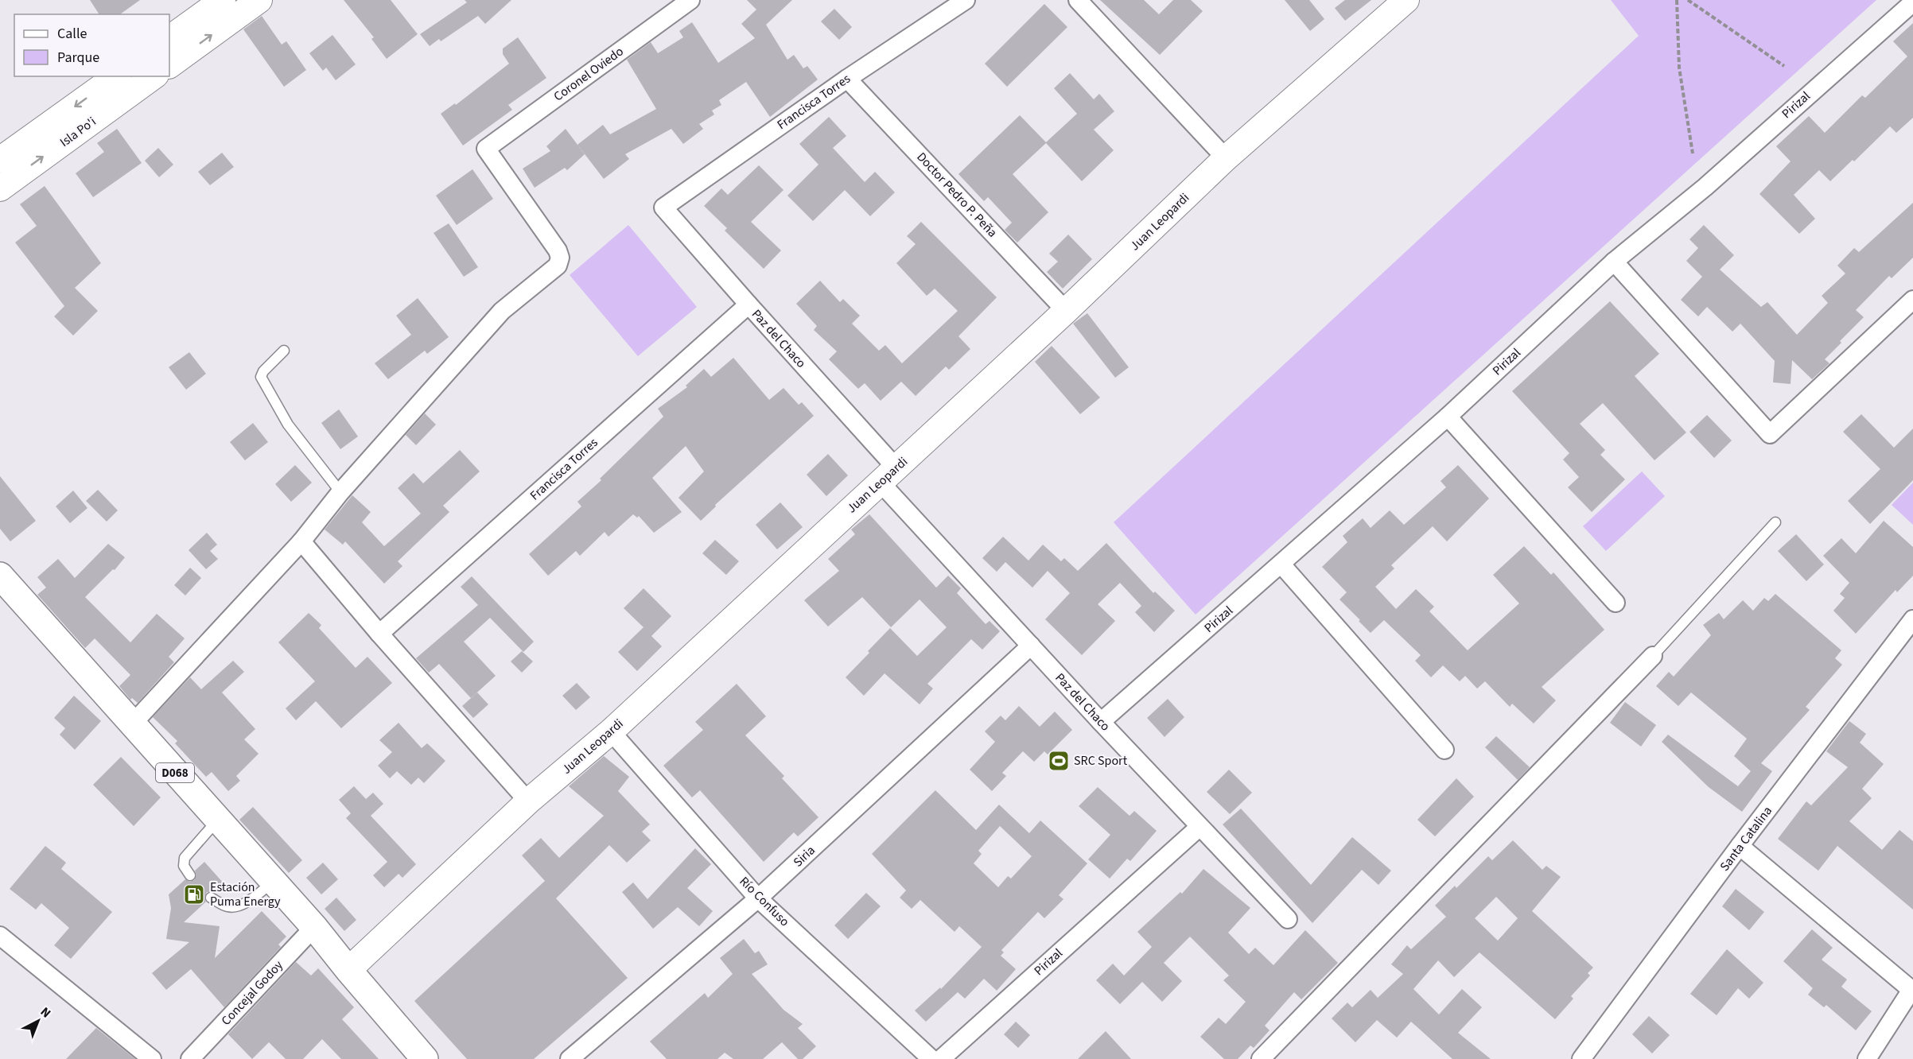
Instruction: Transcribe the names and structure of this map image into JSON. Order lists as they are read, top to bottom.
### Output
{
  "streets": {
    "main road": ["Isla Po'i", "Juan Leopardi", "D068"],
    "street": [
      "Coronel Oviedo",
      "Francisca Torres",
      "Pirizal",
      "Doctor Pedro P. Peña",
      "Paz del Chaco",
      "Santa Catalina",
      "Siria",
      "Río Confuso",
      "Concejal Godoy"
    ]
  },
  "crossings": [
    ["Francisca Torres", "Doctor Pedro P. Peña"],
    ["Francisca Torres", "Paz del Chaco"],
    ["Pirizal", "Paz del Chaco"],
    ["Doctor Pedro P. Peña", "Juan Leopardi"],
    ["Juan Leopardi", "Paz del Chaco"],
    ["Juan Leopardi", "D068"],
    ["Juan Leopardi", "Río Confuso"],
    ["Paz del Chaco", "Siria"],
    ["D068", "Concejal Godoy"],
    ["Siria", "Río Confuso"]
  ],
  "places": {
    "sports": ["SRC Sport"],
    "fuel station": ["Estación Puma Energy"]
  },
  "legend": ["Calle", "Parque"],
  "north": "top right"
}
